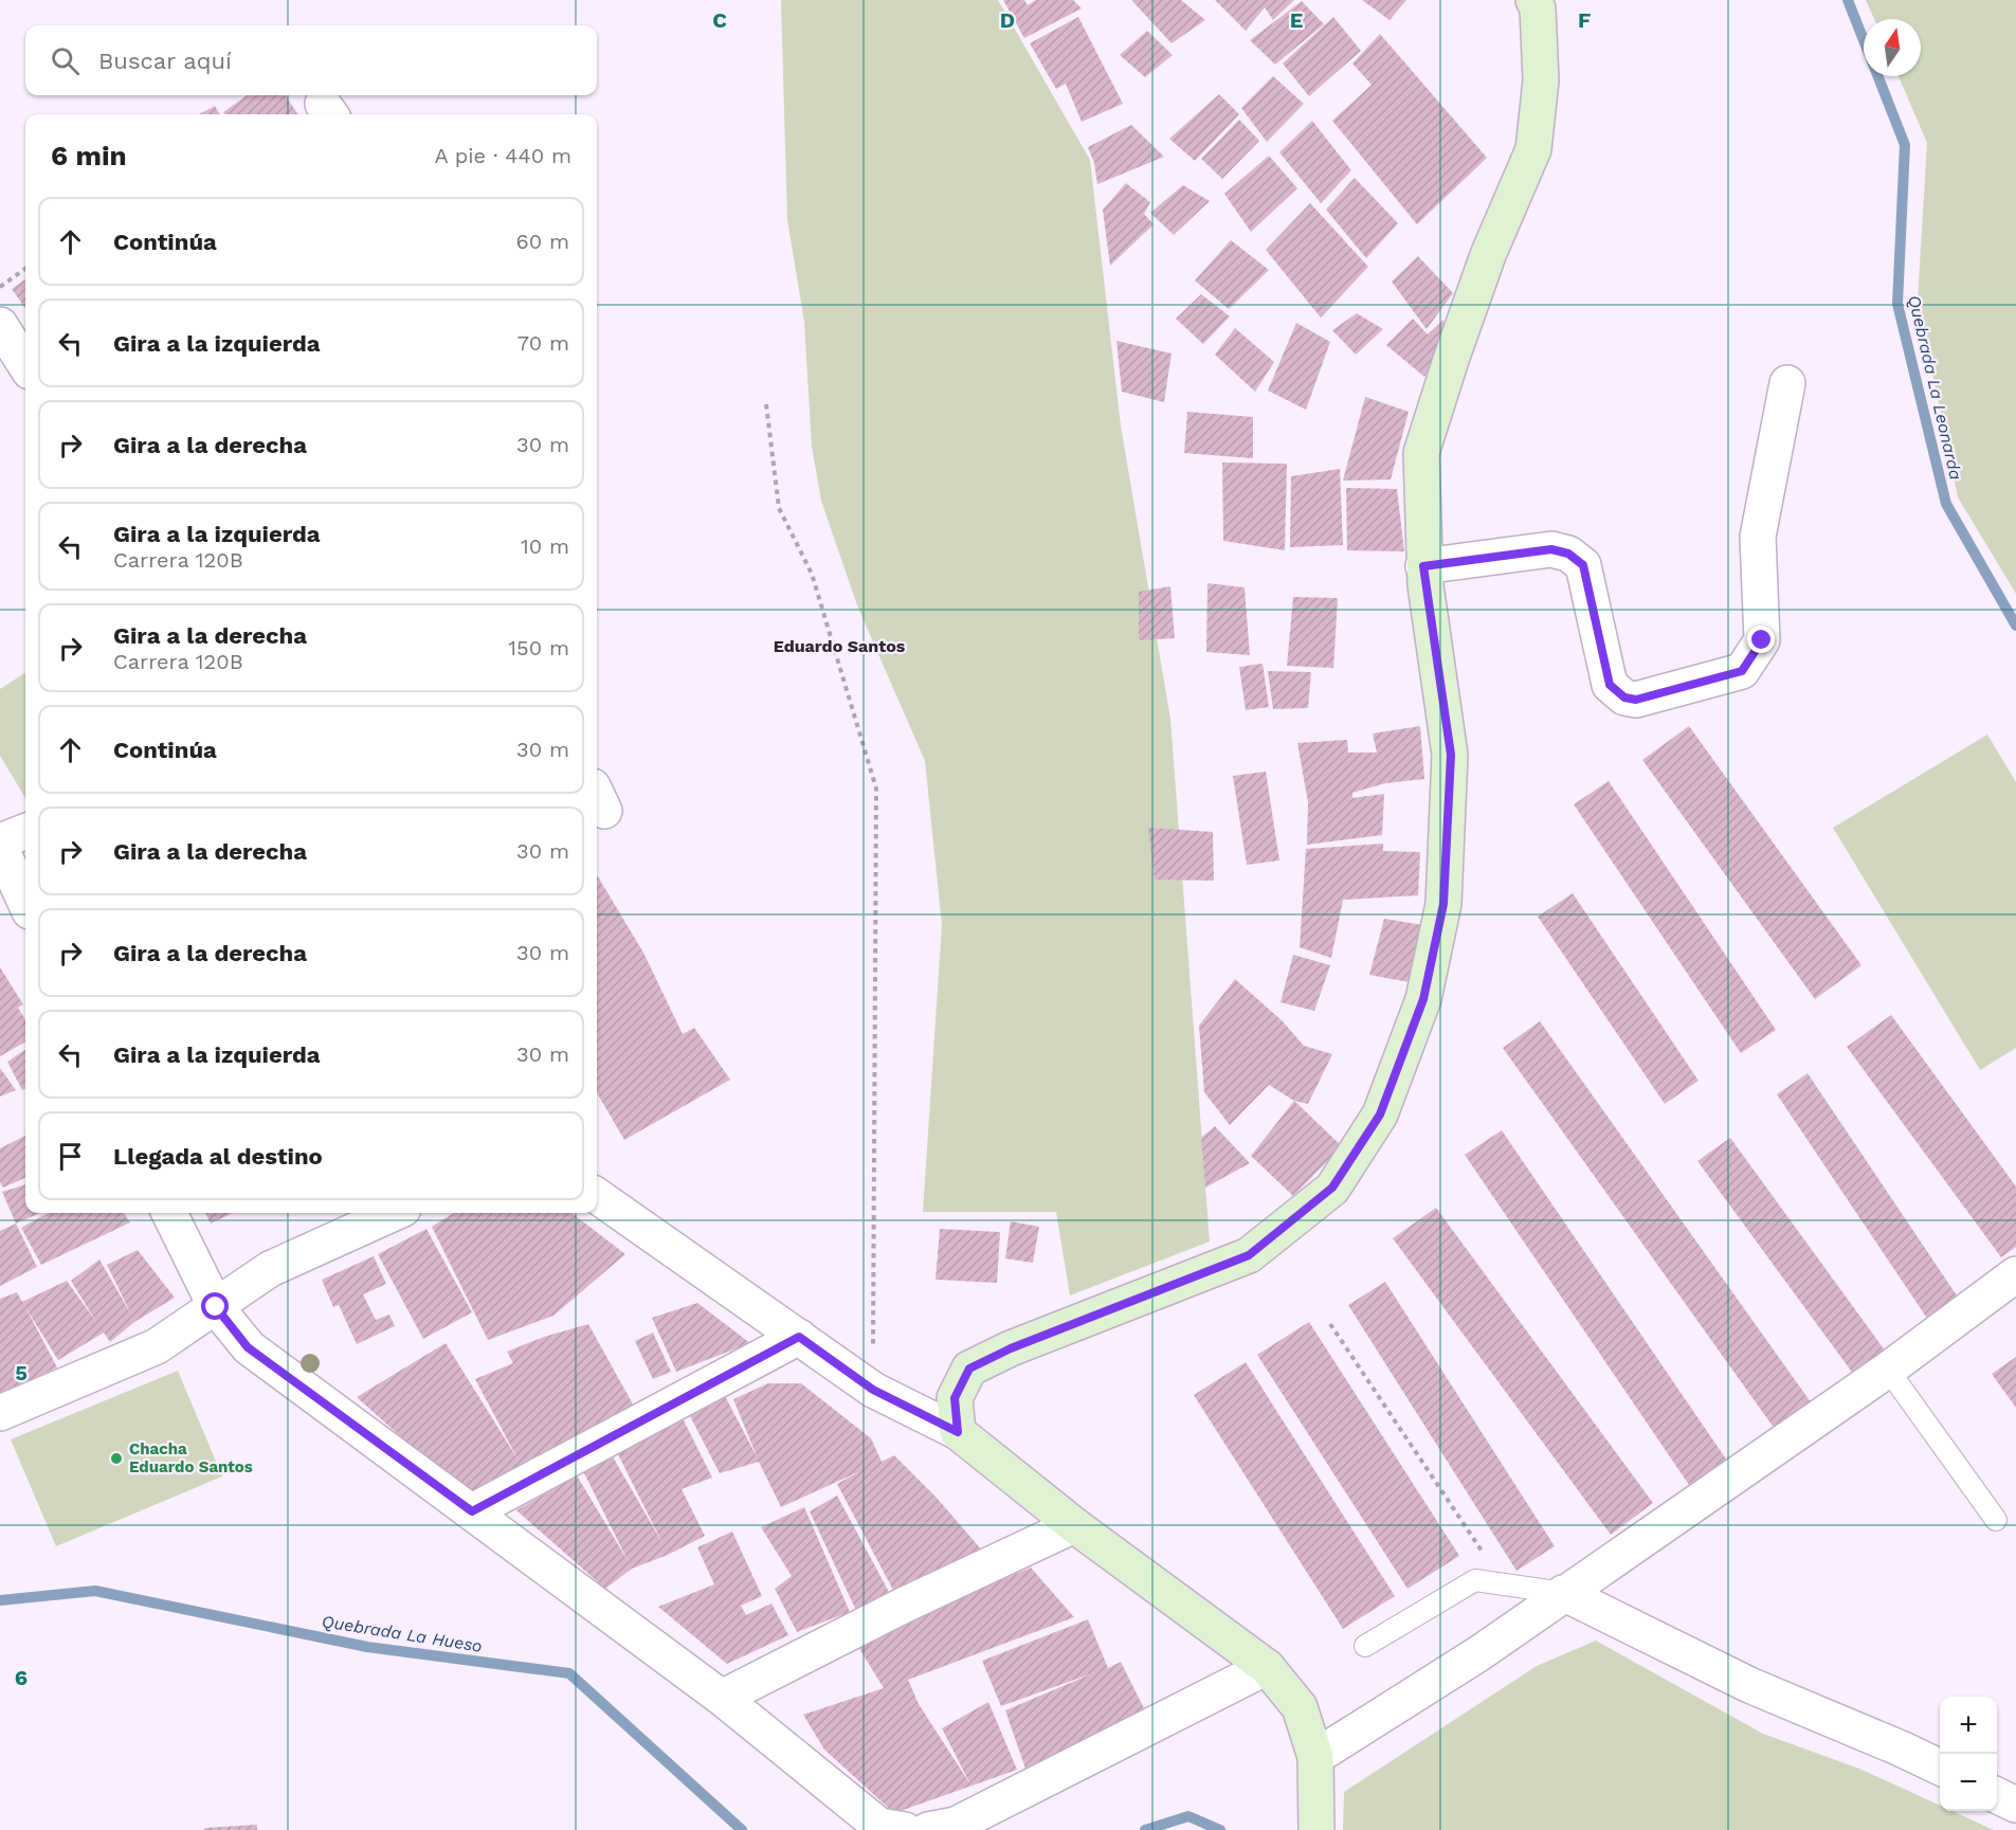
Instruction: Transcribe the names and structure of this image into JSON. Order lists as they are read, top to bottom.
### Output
{
  "districts": ["Eduardo Santos"],
  "water": ["Quebrada La Leonarda", "Quebrada La Hueso"],
  "places": ["Chacha Eduardo Santos"],
  "north": "top",
  "page": {
    "search": "Buscar aquí",
    "heading": ["6 min", "A pie · 440 m"],
    "list": [
      ["Continúa", "60 m"],
      ["Gira a la izquierda", "70 m"],
      ["Gira a la derecha", "30 m"],
      ["Gira a la izquierda", "Carrera 120B", "10 m"],
      ["Gira a la derecha", "Carrera 120B", "150 m"],
      ["Continúa", "30 m"],
      ["Gira a la derecha", "30 m"],
      ["Gira a la derecha", "30 m"],
      ["Gira a la izquierda", "30 m"],
      "Llegada al destino"
    ],
    "map_buttons": ["+", "−"]
  },
  "grid": {
    "columns": [
      "C",
      "D",
      "E",
      "F"
    ],
    "rows": ["5", "6"]
  }
}
